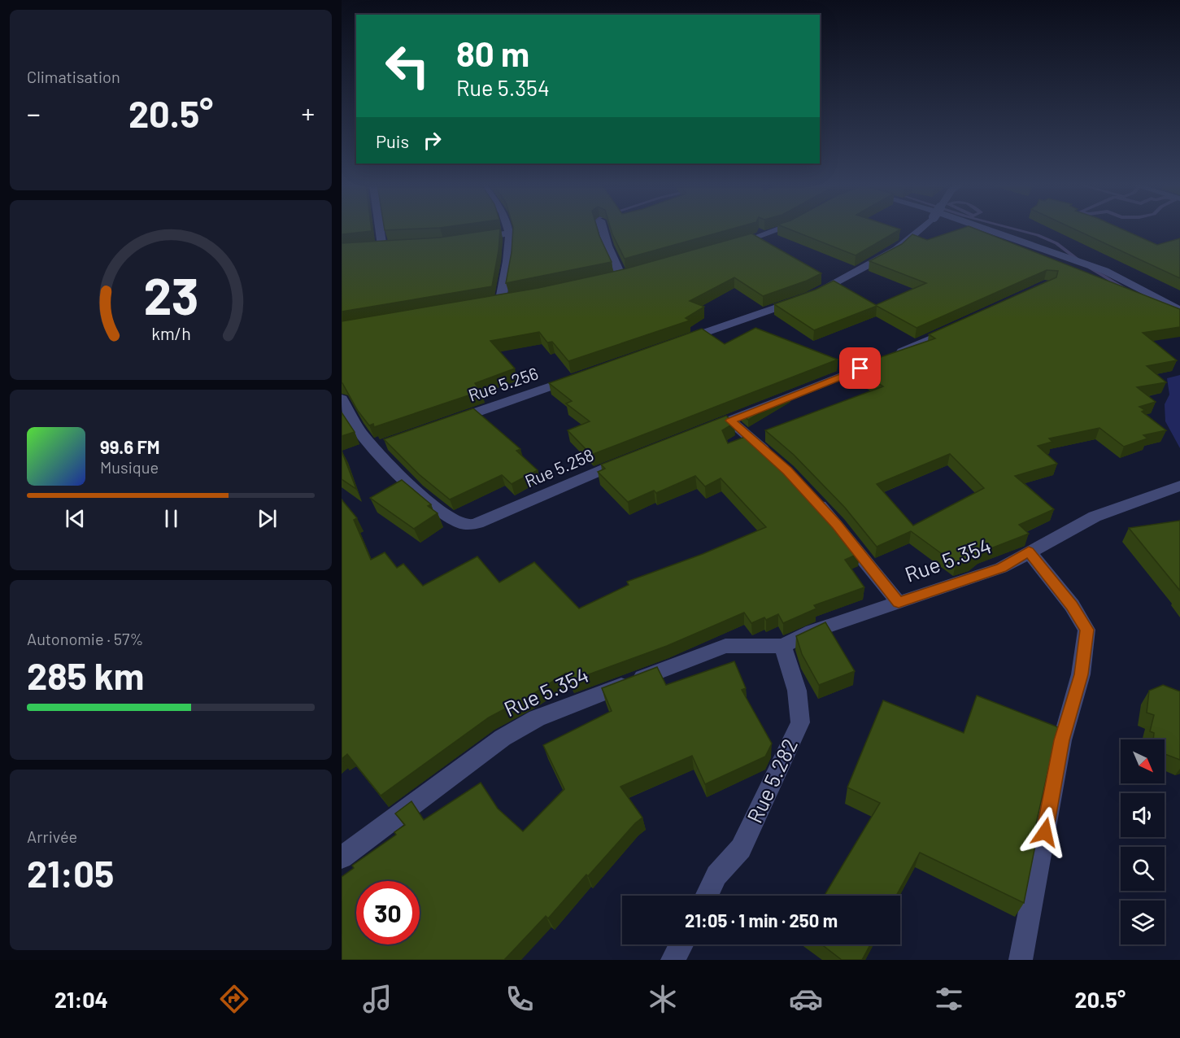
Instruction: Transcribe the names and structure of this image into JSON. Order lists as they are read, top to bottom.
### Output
{
  "streets": {
    "street": [
      "Rue 5.256",
      "Rue 5.258",
      "Rue 5.354",
      "Rue 5.282"
    ]
  },
  "crossings": [
    ["Rue 5.354", "Rue 5.282"]
  ],
  "north": "bottom right",
  "page": {
    "tile": [
      "Climatisation",
      ["Autonomie · 57%", "285 km"],
      ["Arrivée", "21:05"]
    ],
    "turn": ["80 m", "Rue 5.354"],
    "heat": ["−", "20.5°", "+"],
    "then": "Puis",
    "song": ["99.6 FM", "Musique"],
    "limit": "30",
    "trip": "21:05 · 1 min · 250 m",
    "tabs": ["21:04", "20.5°"],
    "gauge": ["23", "km/h"]
  }
}
